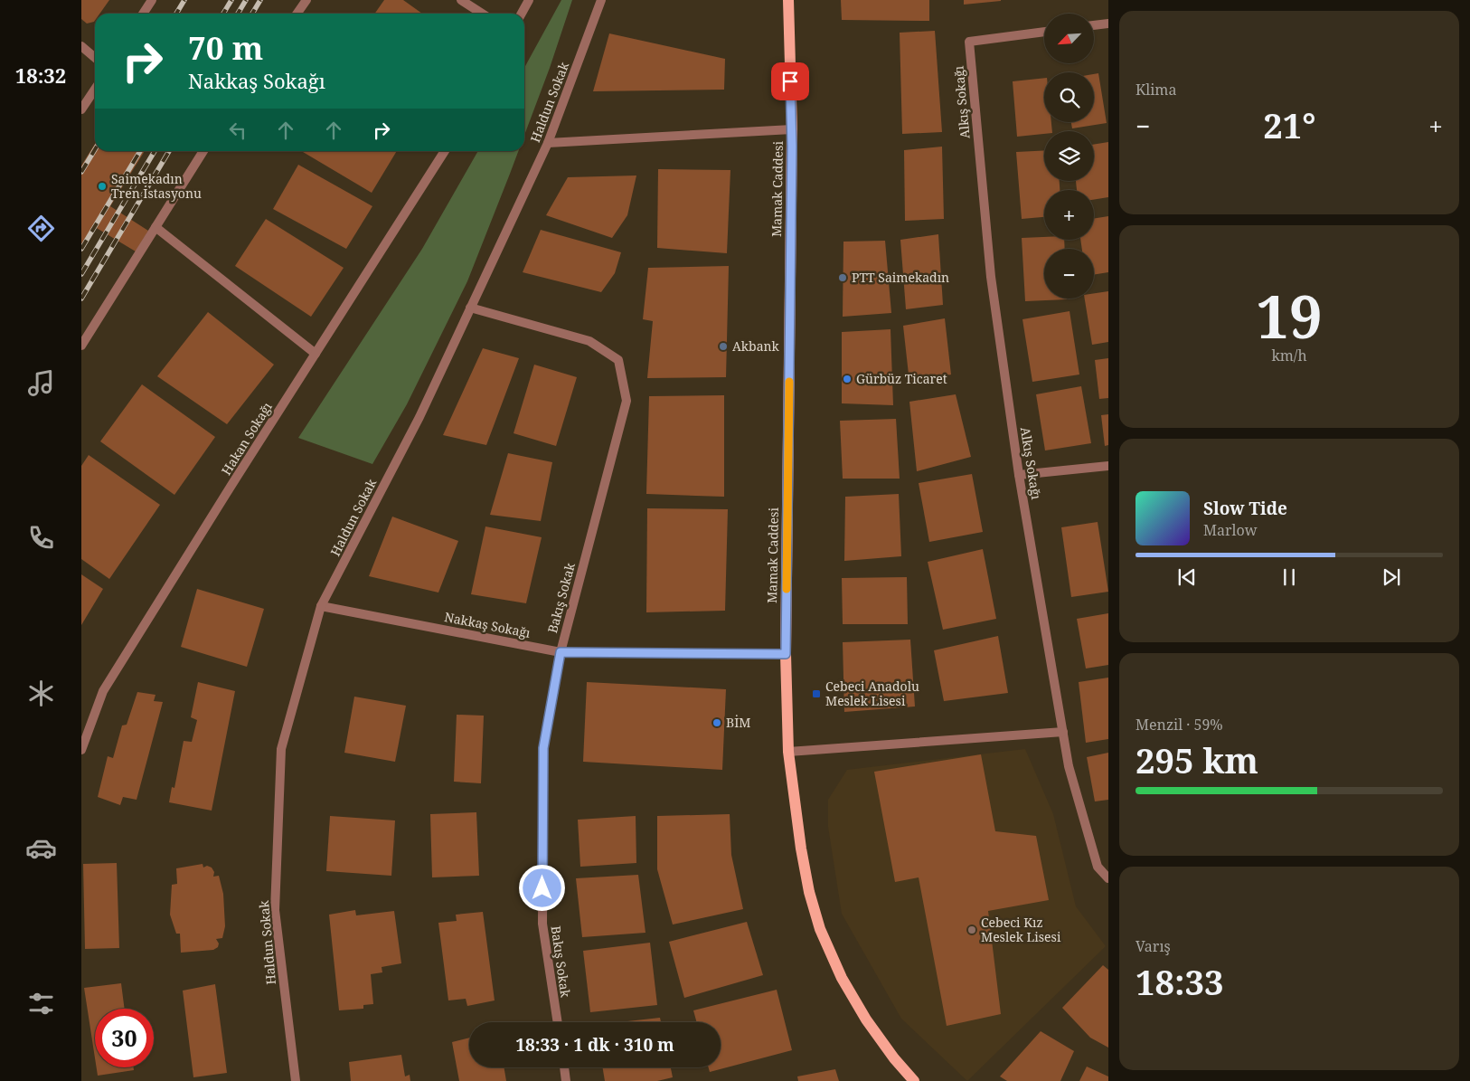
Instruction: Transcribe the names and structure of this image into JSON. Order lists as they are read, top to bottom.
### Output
{
  "streets": {
    "main road": ["Mamak Caddesi"],
    "street": [
      "Haldun Sokak",
      "Alkış Sokağı",
      "Hakan Sokağı",
      "Bakış Sokak",
      "Nakkaş Sokağı"
    ]
  },
  "crossings": [
    ["Haldun Sokak", "Bakış Sokak"],
    ["Haldun Sokak", "Nakkaş Sokağı"],
    ["Mamak Caddesi", "Nakkaş Sokağı"],
    ["Bakış Sokak", "Nakkaş Sokağı"]
  ],
  "places": {
    "other": [
      "Saimekadın Tren İstasyonu",
      "PTT Saimekadın",
      "Akbank",
      "Gürbüz Ticaret",
      "BİM",
      "Cebeci Kız Meslek Lisesi"
    ],
    "transit": ["Cebeci Anadolu Meslek Lisesi"]
  },
  "north": "bottom left",
  "page": {
    "tabs": "18:32",
    "tile": [
      "Klima",
      ["19", "km/h"],
      ["Menzil · 59%", "295 km"],
      ["Varış", "18:33"]
    ],
    "map_buttons": ["+", "−"],
    "turn": ["70 m", "Nakkaş Sokağı"],
    "heat": ["−", "21°", "+"],
    "song": ["Slow Tide", "Marlow"],
    "limit": "30",
    "trip": "18:33 · 1 dk · 310 m"
  }
}
